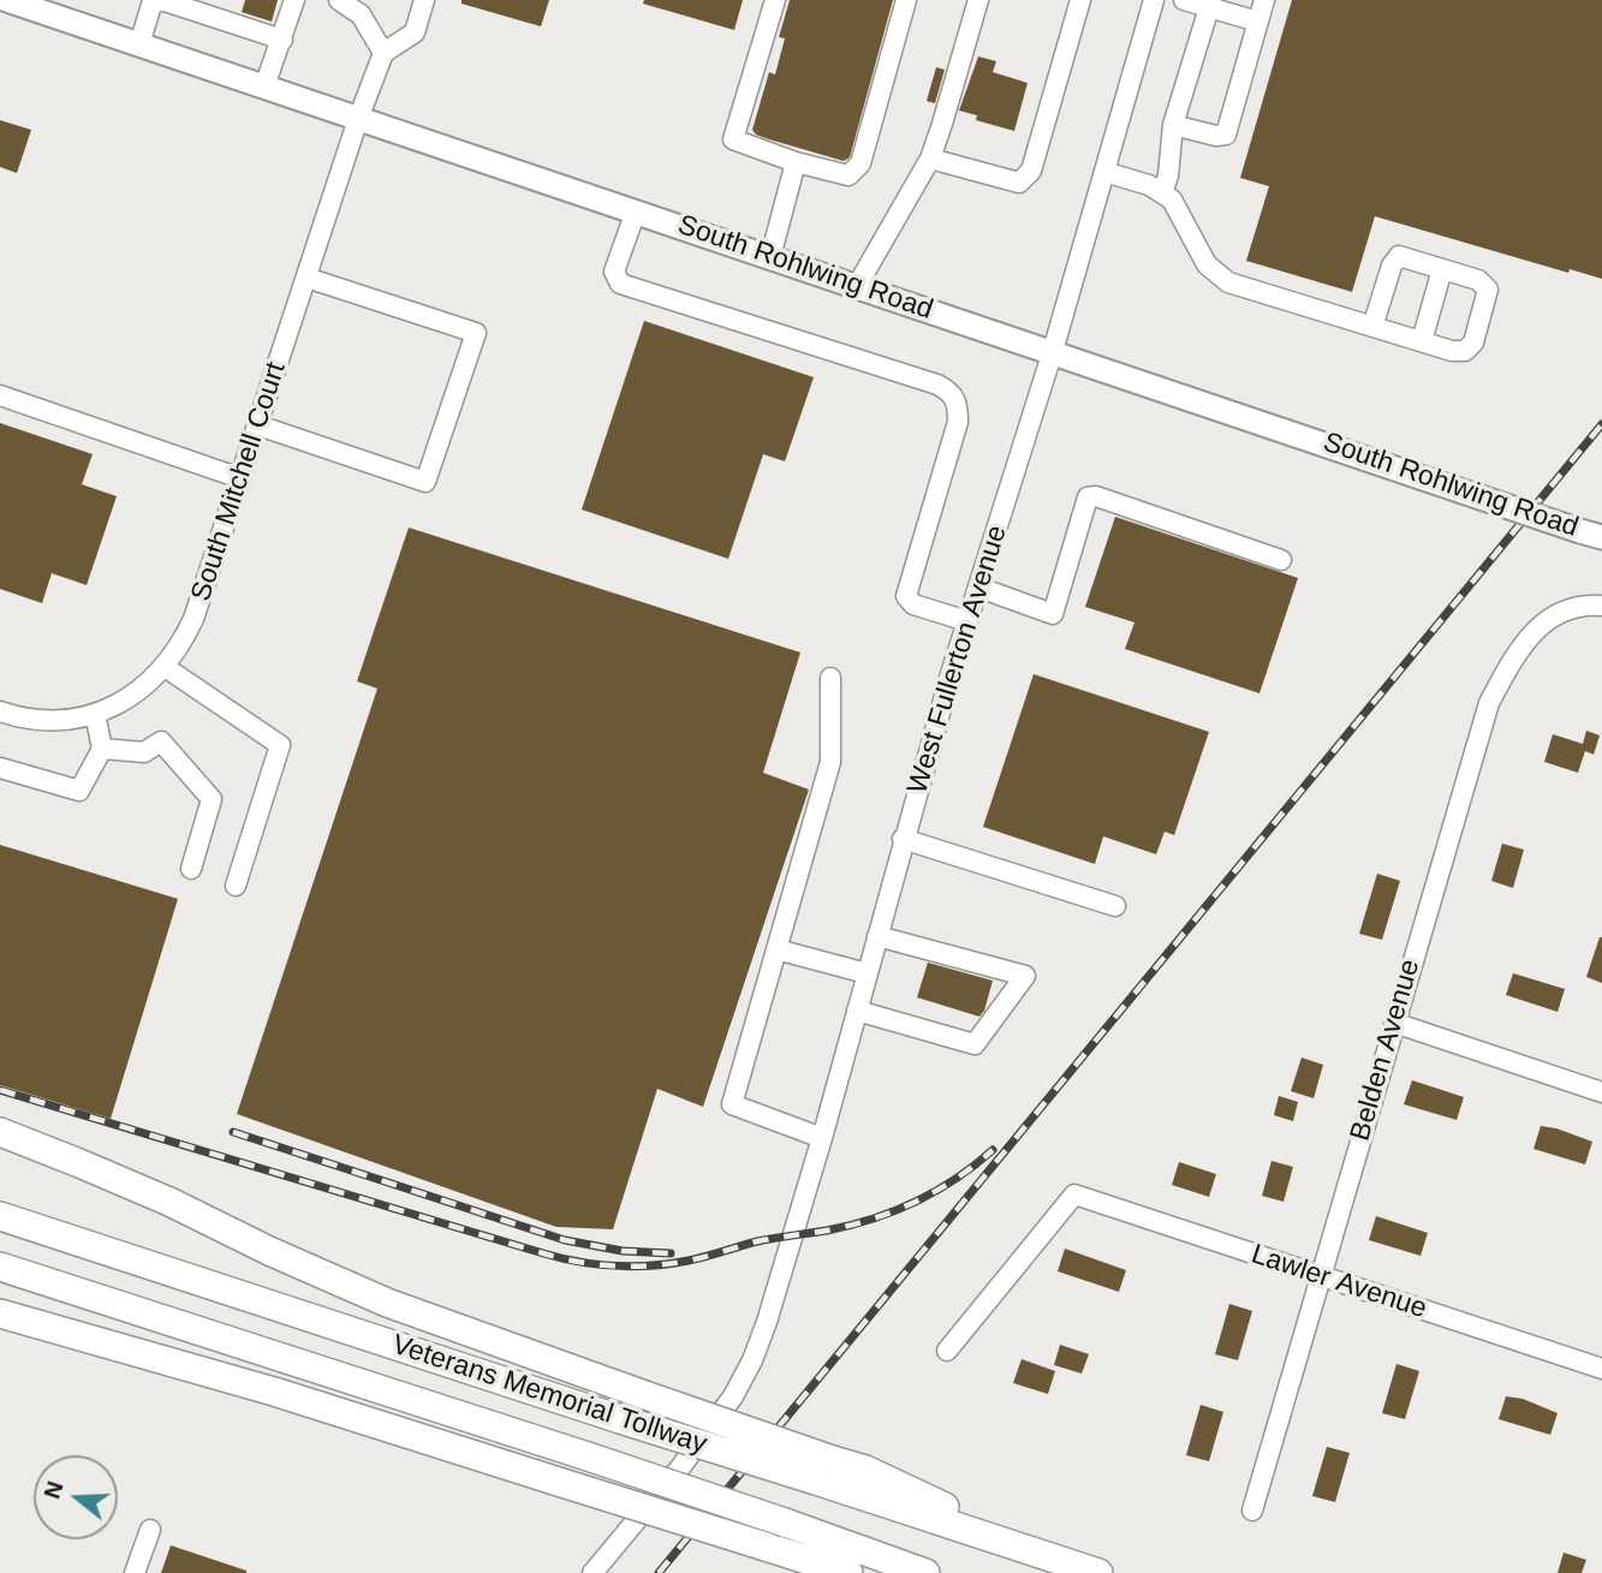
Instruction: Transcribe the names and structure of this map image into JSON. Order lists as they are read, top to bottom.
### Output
{
  "streets": {
    "highway": ["Veterans Memorial Tollway"],
    "main road": ["South Rohlwing Road"],
    "street": [
      "South Mitchell Court",
      "West Fullerton Avenue",
      "Belden Avenue",
      "Lawler Avenue"
    ]
  },
  "crossings": [
    ["South Rohlwing Road", "South Mitchell Court"],
    ["South Rohlwing Road", "West Fullerton Avenue"],
    ["Belden Avenue", "Lawler Avenue"]
  ],
  "north": "left"
}
